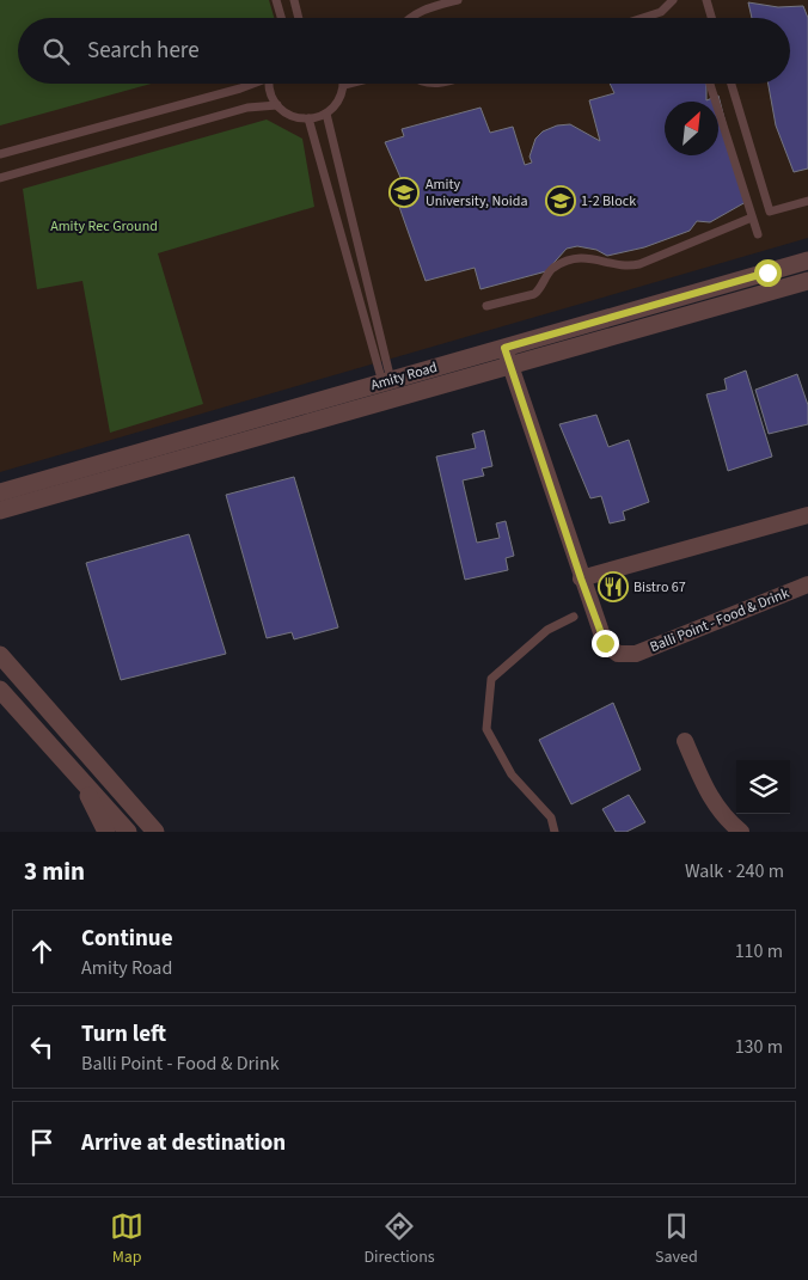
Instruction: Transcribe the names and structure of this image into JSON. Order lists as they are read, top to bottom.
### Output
{
  "streets": {
    "street": ["Amity Road", "Balli Point - Food & Drink"]
  },
  "crossings": [
    ["Amity Road", "Balli Point - Food & Drink"]
  ],
  "parks": ["Amity Rec Ground"],
  "places": {
    "school or university": ["Amity University, Noida", "1-2 Block"],
    "restaurant": ["Bistro 67"]
  },
  "north": "top right",
  "page": {
    "search": "Search here",
    "heading": ["3 min", "Walk · 240 m"],
    "list": [
      ["Continue", "Amity Road", "110 m"],
      ["Turn left", "Balli Point - Food & Drink", "130 m"],
      "Arrive at destination"
    ],
    "nav": ["Map", "Directions", "Saved"]
  }
}
